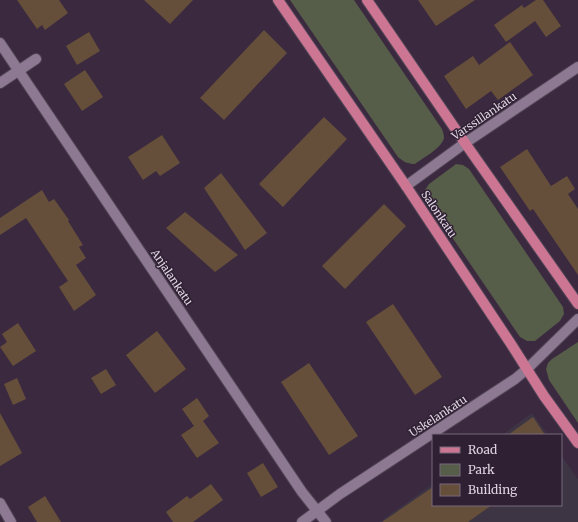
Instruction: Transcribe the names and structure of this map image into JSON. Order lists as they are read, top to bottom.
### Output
{
  "streets": {
    "main road": ["Salonkatu"],
    "street": ["Varssillankatu", "Anjalankatu", "Uskelankatu"]
  },
  "crossings": [
    ["Varssillankatu", "Salonkatu"],
    ["Salonkatu", "Uskelankatu"],
    ["Anjalankatu", "Uskelankatu"]
  ],
  "legend": ["Road", "Park", "Building"]
}
